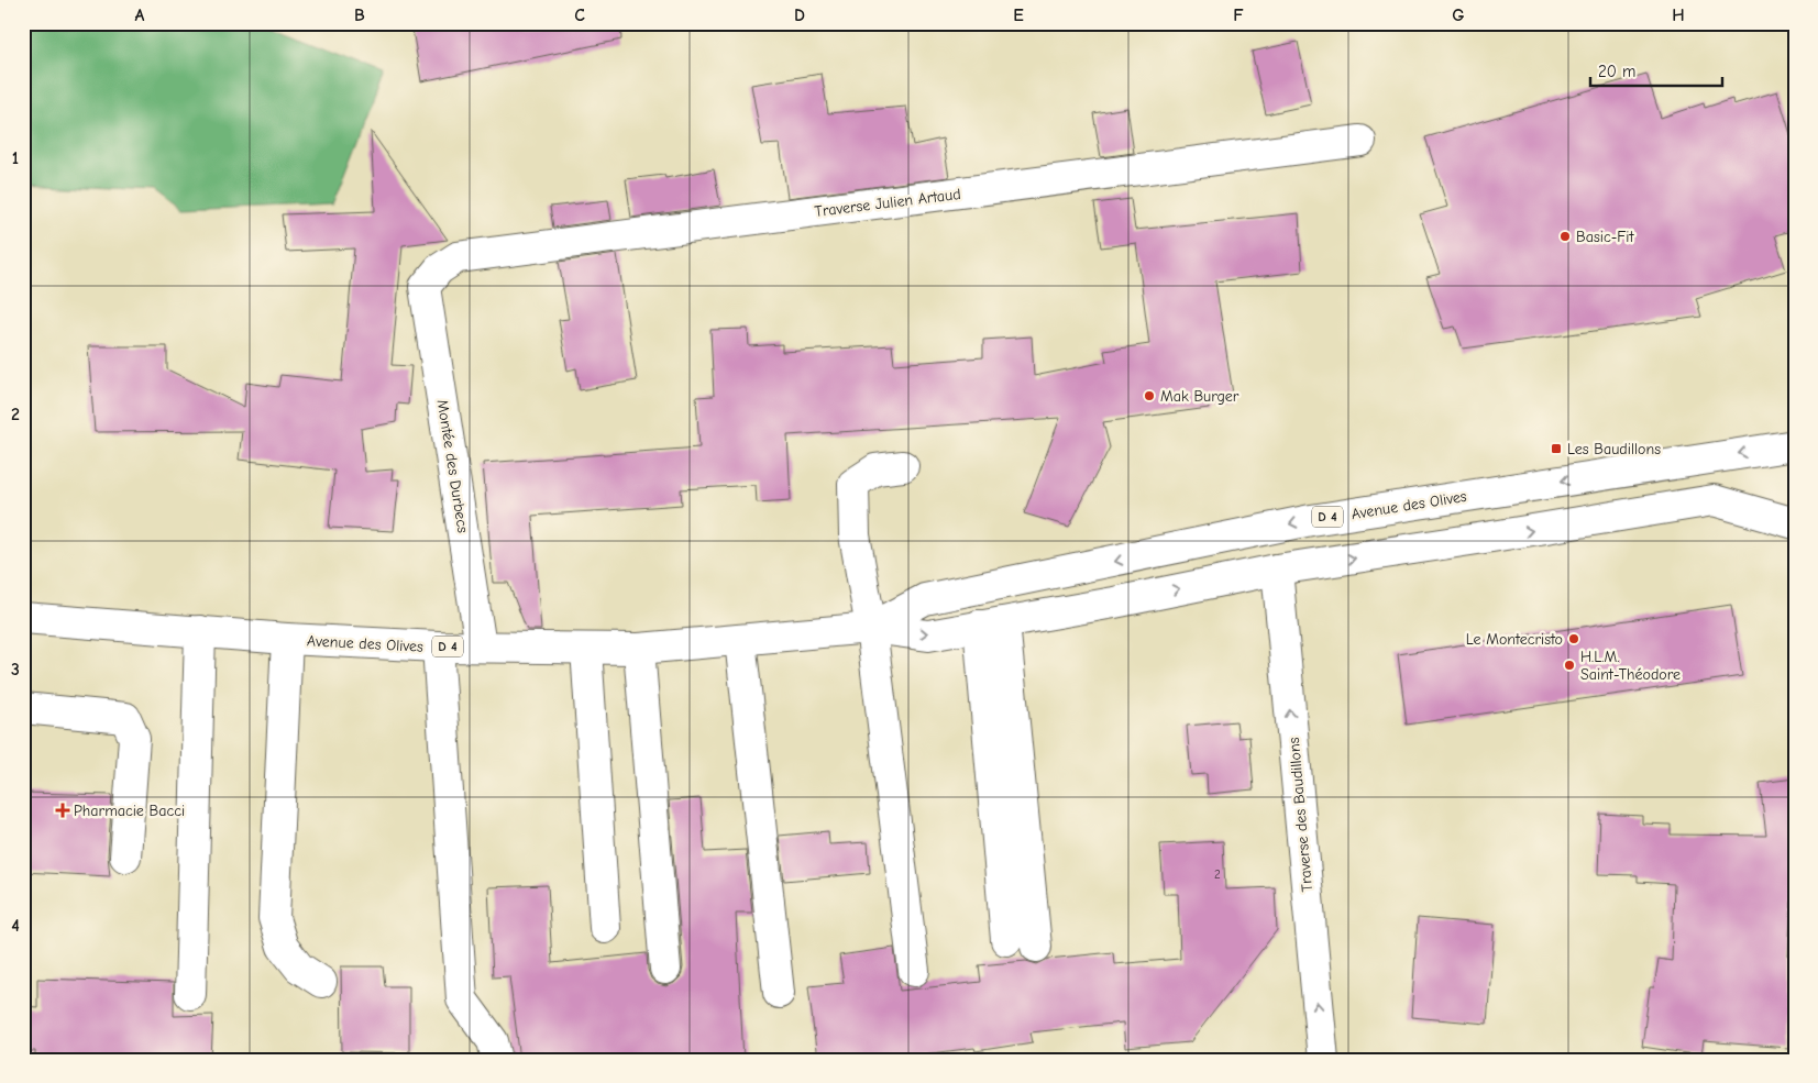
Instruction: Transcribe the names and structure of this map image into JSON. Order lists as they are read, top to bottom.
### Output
{
  "streets": {
    "main road": [
      "Traverse Julien Artaud",
      "Montée des Durbecs",
      "Avenue des Olives",
      "D 4",
      "Traverse des Baudillons"
    ]
  },
  "crossings": [
    ["Traverse Julien Artaud", "Montée des Durbecs"],
    ["Montée des Durbecs", "Avenue des Olives"],
    ["Avenue des Olives", "Traverse des Baudillons"]
  ],
  "one_way": ["Traverse des Baudillons"],
  "places": {
    "other": [
      "Basic-Fit",
      "Mak Burger",
      "Le Montecristo",
      "H.L.M. Saint-Théodore"
    ],
    "transit": ["Les Baudillons"],
    "health": ["Pharmacie Bacci"]
  },
  "house_numbers": ["2"],
  "scale_bar": "20 m",
  "grid": {
    "columns": [
      "A",
      "B",
      "C",
      "D",
      "E",
      "F",
      "G",
      "H"
    ],
    "rows": [
      "1",
      "2",
      "3",
      "4"
    ]
  }
}
